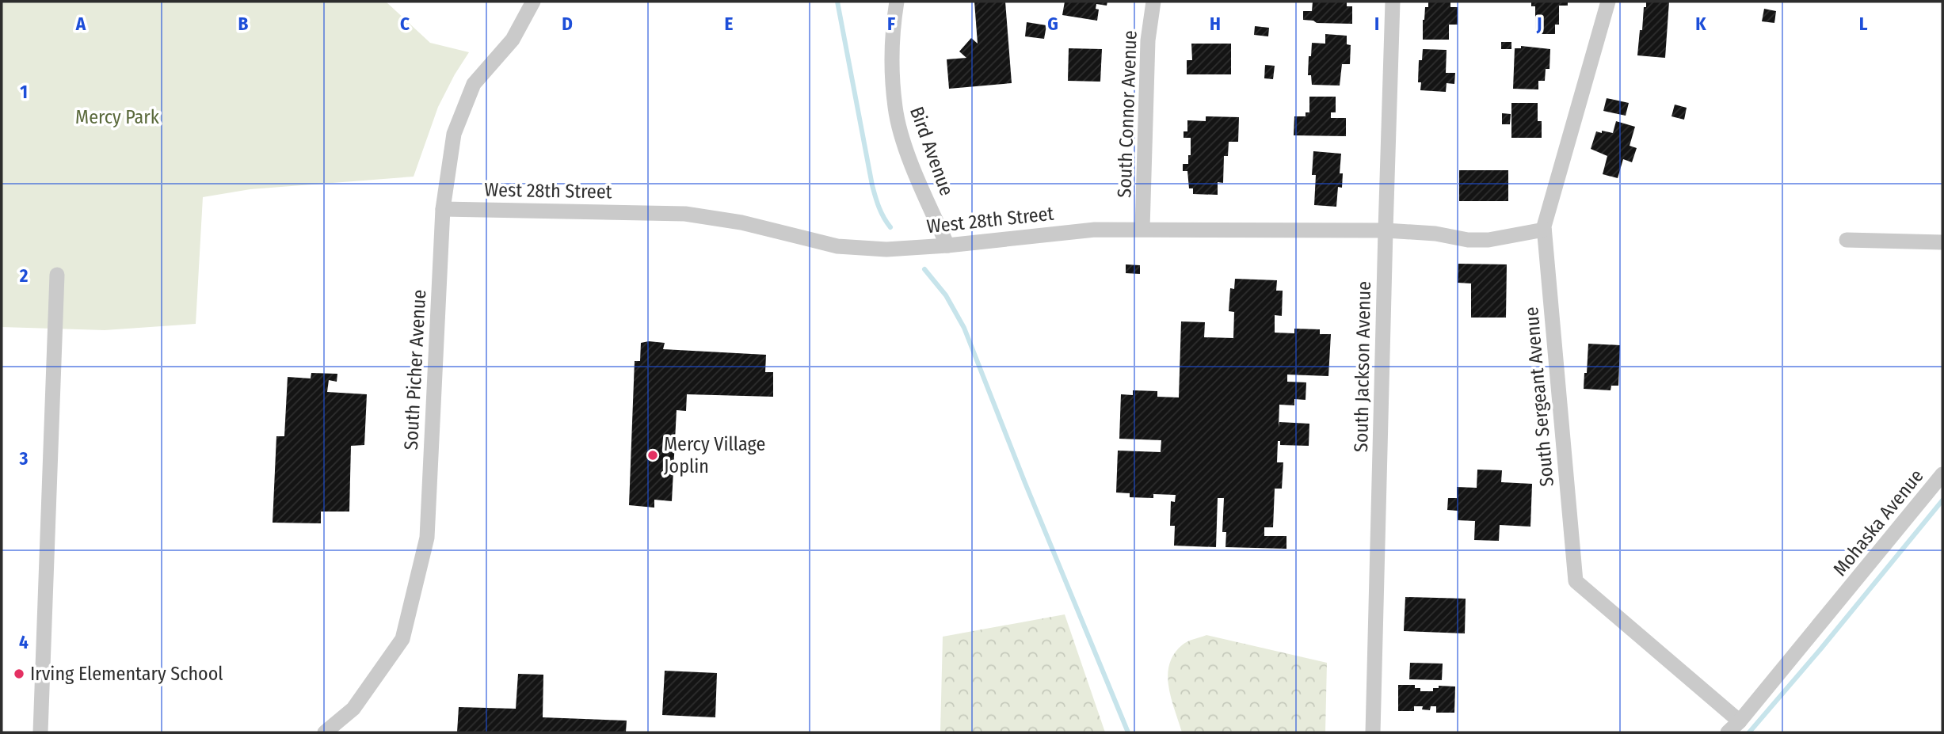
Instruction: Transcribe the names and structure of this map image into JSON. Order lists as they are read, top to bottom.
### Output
{
  "streets": {
    "street": [
      "South Connor Avenue",
      "Bird Avenue",
      "West 28th Street",
      "South Jackson Avenue",
      "South Picher Avenue",
      "South Sergeant Avenue",
      "Mohaska Avenue"
    ]
  },
  "crossings": [
    ["South Connor Avenue", "West 28th Street"],
    ["Bird Avenue", "West 28th Street"],
    ["West 28th Street", "South Jackson Avenue"],
    ["West 28th Street", "South Picher Avenue"],
    ["West 28th Street", "South Sergeant Avenue"],
    ["South Sergeant Avenue", "Mohaska Avenue"]
  ],
  "parks": ["Mercy Park"],
  "places": ["Mercy Village Joplin", "Irving Elementary School"],
  "grid": {
    "columns": [
      "A",
      "B",
      "C",
      "D",
      "E",
      "F",
      "G",
      "H",
      "I",
      "J",
      "K",
      "L"
    ],
    "rows": [
      "1",
      "2",
      "3",
      "4"
    ]
  }
}
